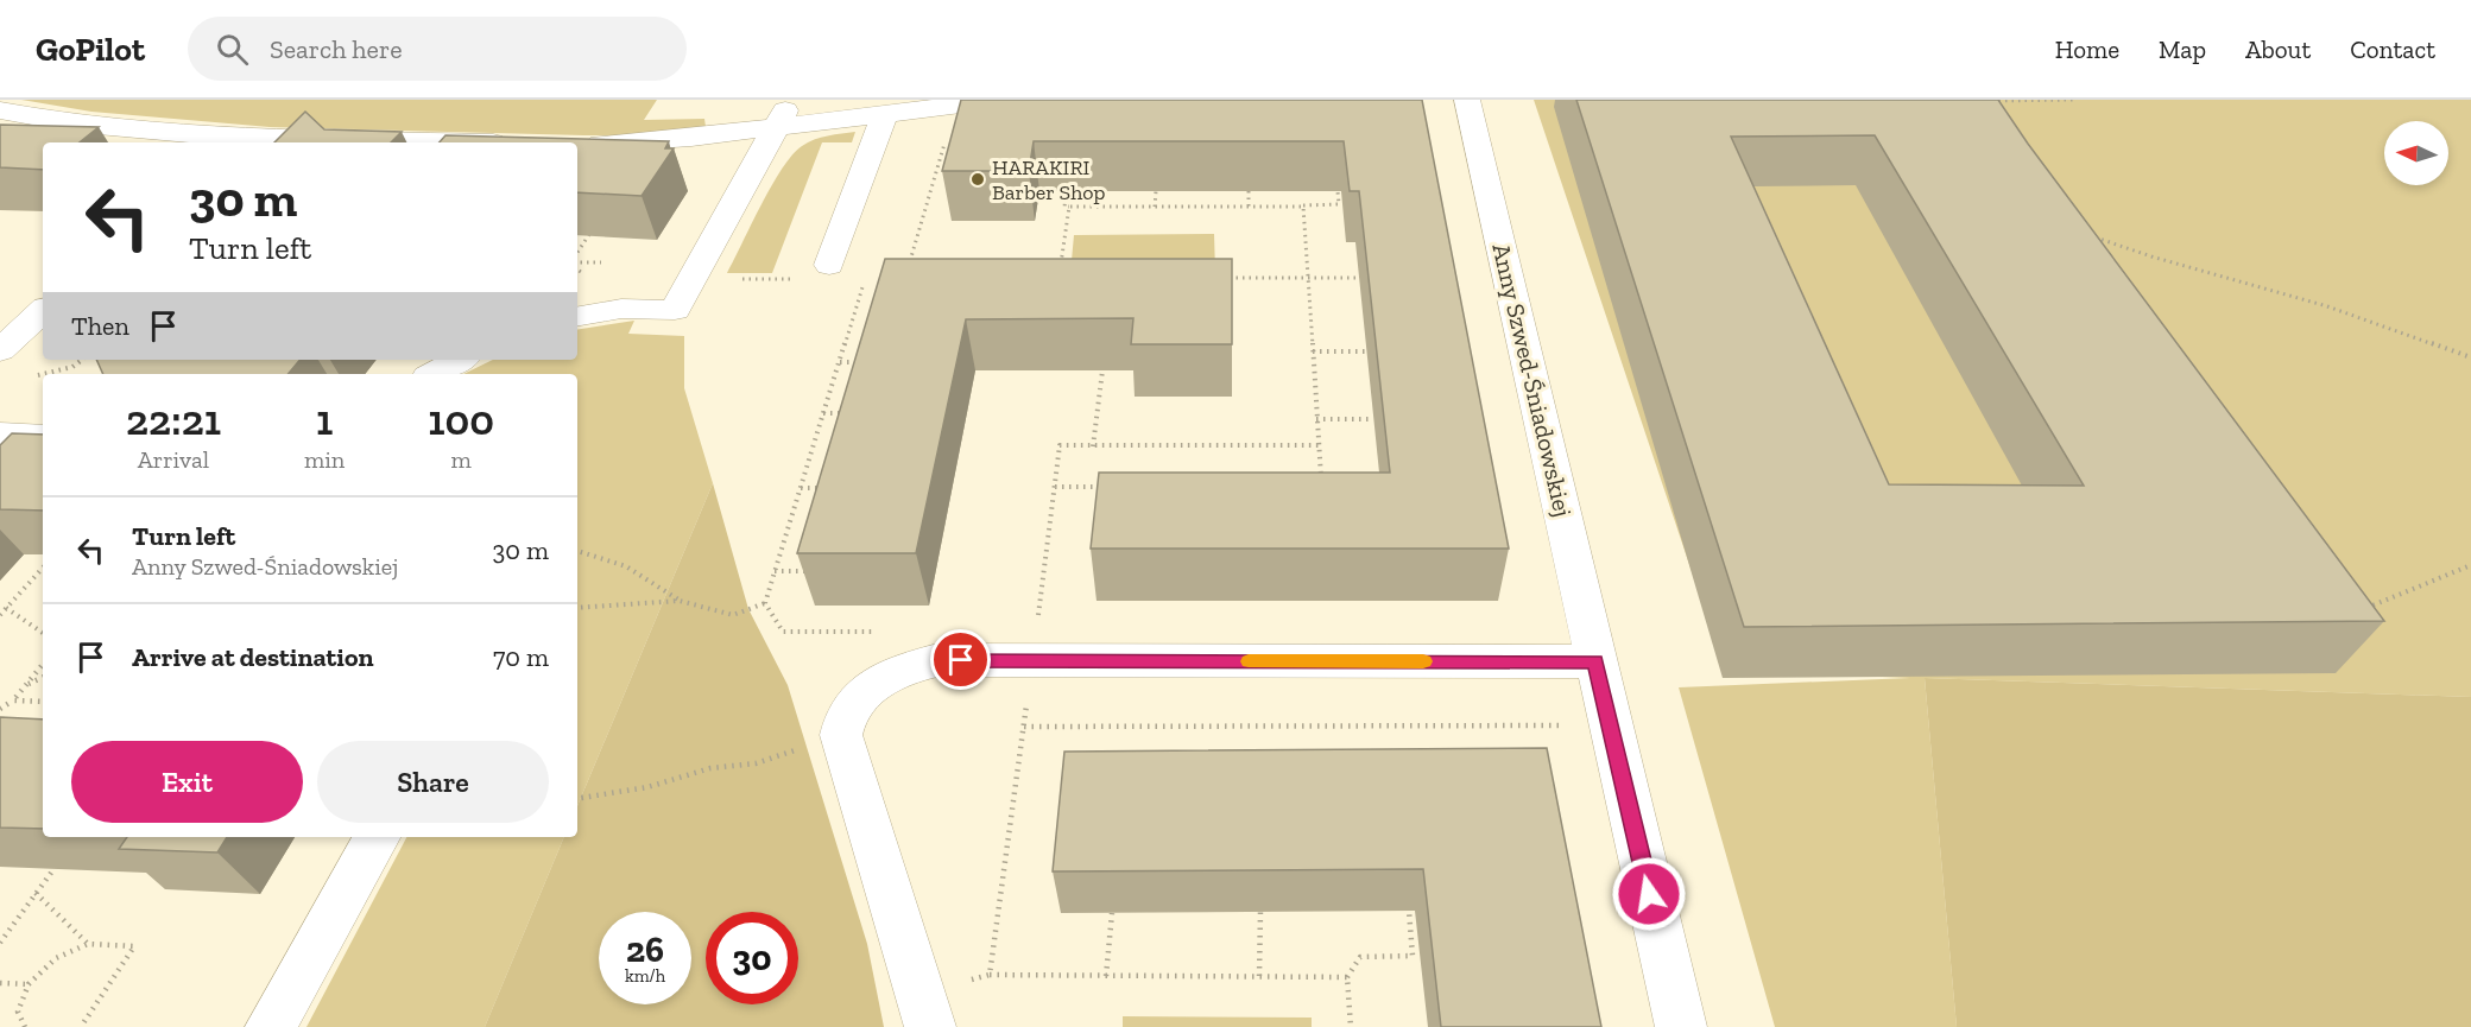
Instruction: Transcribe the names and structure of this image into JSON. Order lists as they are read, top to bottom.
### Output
{
  "streets": {
    "street": ["Anny Szwed-Śniadowskiej"]
  },
  "places": ["HARAKIRI Barber Shop"],
  "north": "left",
  "page": {
    "header": "GoPilot",
    "search": "Search here",
    "nav": [
      "Home",
      "Map",
      "About",
      "Contact"
    ],
    "turn": ["30 m", "Turn left"],
    "then": "Then",
    "eta": [
      "22:21",
      "Arrival",
      "1",
      "min",
      "100",
      "m"
    ],
    "list": [
      {
        "name": "Turn left",
        "note": "Anny Szwed-Śniadowskiej",
        "value": "30 m"
      },
      {
        "name": "Arrive at destination",
        "value": "70 m"
      }
    ],
    "buttons": ["Exit", "Share"],
    "speed": "26 km/h",
    "limit": "30"
  }
}
